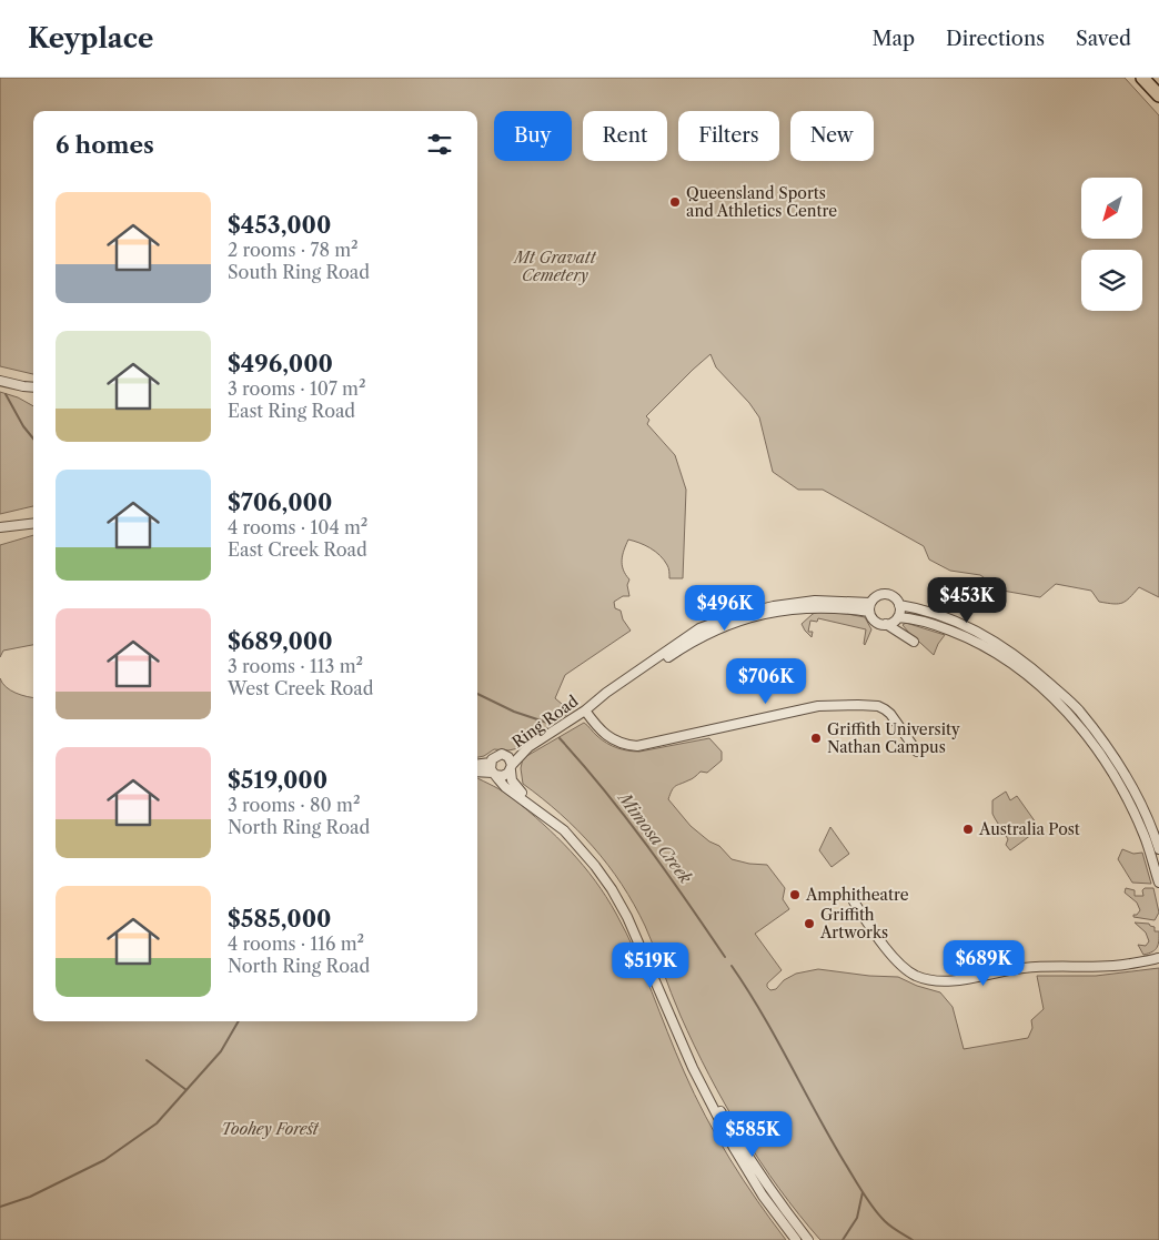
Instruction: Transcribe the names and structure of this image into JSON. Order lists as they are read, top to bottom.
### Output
{
  "streets": {
    "street": ["Ring Road"]
  },
  "water": ["Mimosa Creek"],
  "parks": ["Mt Gravatt Cemetery", "Toohey Forest"],
  "places": [
    "Queensland Sports and Athletics Centre",
    "Griffith University Nathan Campus",
    "Australia Post",
    "Amphitheatre",
    "Griffith Artworks"
  ],
  "north": "bottom left",
  "page": {
    "header": "Keyplace",
    "nav": ["Map", "Directions", "Saved"],
    "chip": [
      "Buy",
      "Rent",
      "Filters",
      "New"
    ],
    "heading": "6 homes",
    "list": [
      {
        "name": "$453,000",
        "note": "2 rooms · 78 m² · South Ring Road"
      },
      {
        "name": "$496,000",
        "note": "3 rooms · 107 m² · East Ring Road"
      },
      {
        "name": "$706,000",
        "note": "4 rooms · 104 m² · East Creek Road"
      },
      {
        "name": "$689,000",
        "note": "3 rooms · 113 m² · West Creek Road"
      },
      {
        "name": "$519,000",
        "note": "3 rooms · 80 m² · North Ring Road"
      },
      {
        "name": "$585,000",
        "note": "4 rooms · 116 m² · North Ring Road"
      }
    ],
    "price": [
      "$453K",
      "$496K",
      "$706K",
      "$689K",
      "$519K",
      "$585K"
    ]
  }
}
